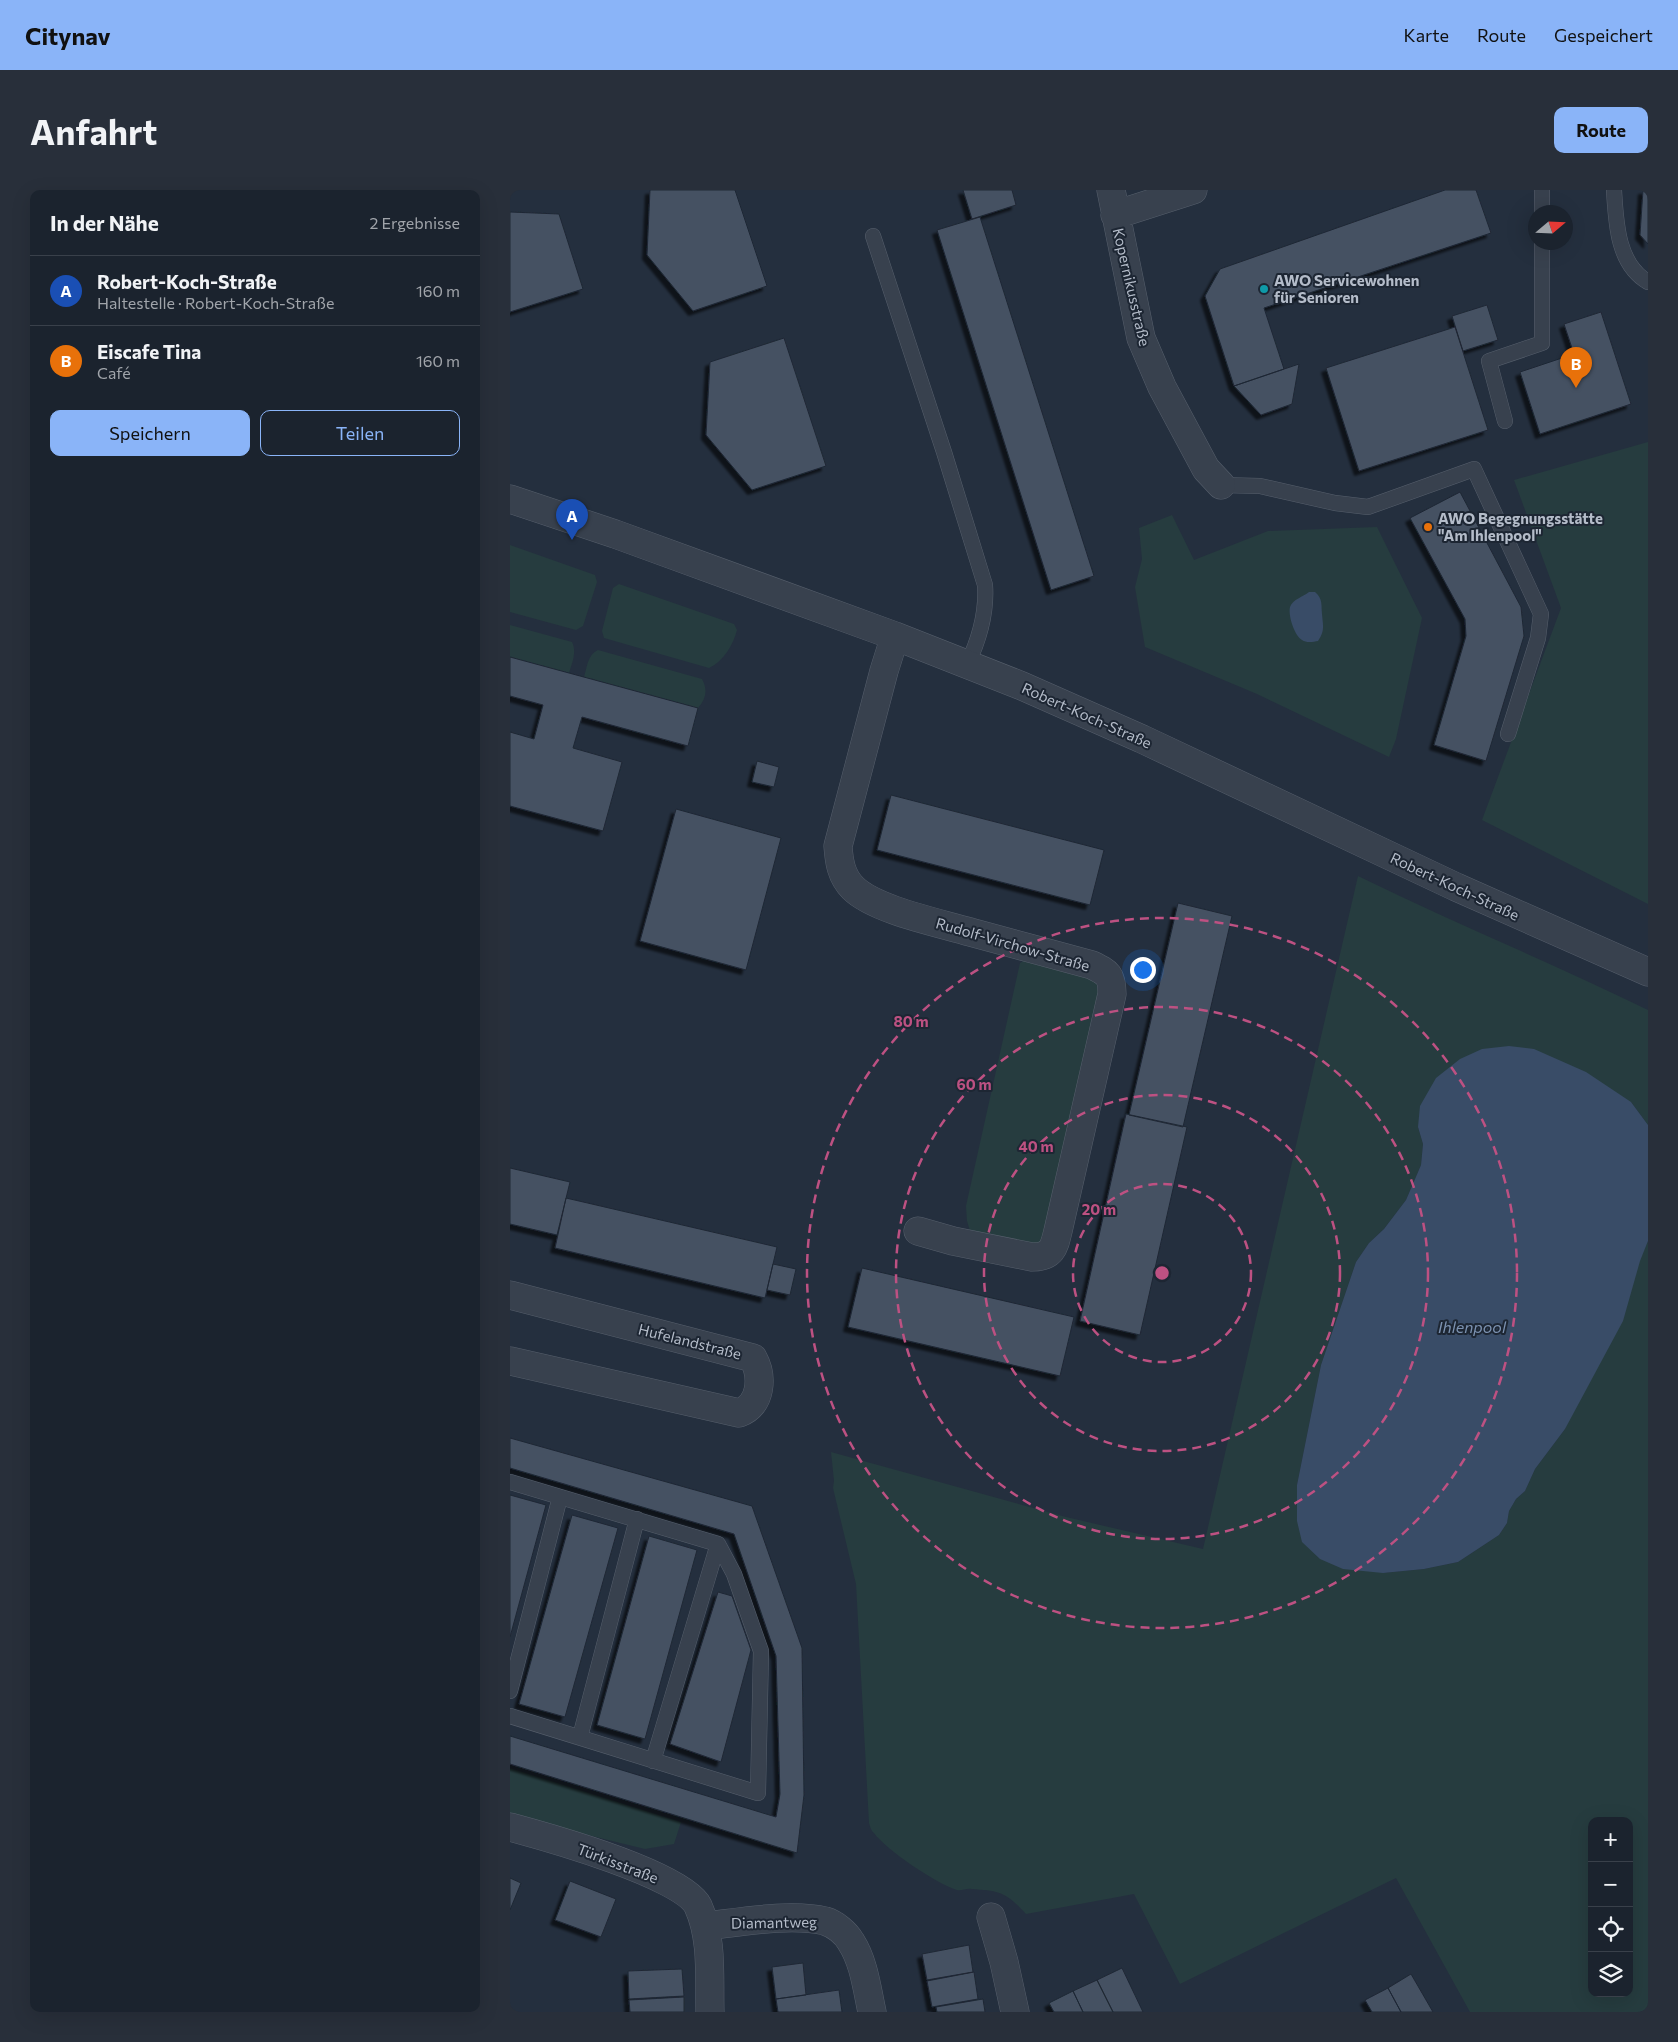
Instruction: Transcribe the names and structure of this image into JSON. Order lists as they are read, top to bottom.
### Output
{
  "streets": {
    "street": [
      "Kopernikusstraße",
      "Robert-Koch-Straße",
      "Rudolf-Virchow-Straße",
      "Hufelandstraße",
      "Türkisstraße",
      "Diamantweg"
    ]
  },
  "crossings": [
    ["Robert-Koch-Straße", "Rudolf-Virchow-Straße"],
    ["Türkisstraße", "Diamantweg"]
  ],
  "water": ["Ihlenpool"],
  "places": ["AWO Servicewohnen für Senioren", "AWO Begegnungsstätte \"Am Ihlenpool\""],
  "north": "right",
  "page": {
    "header": "Citynav",
    "nav": ["Karte", "Route", "Gespeichert"],
    "buttons": [
      "Route",
      ["Speichern", "Teilen"]
    ],
    "title": "Anfahrt",
    "heading": ["In der Nähe", "2 Ergebnisse"],
    "list": [
      {
        "mark": "A",
        "name": "Robert-Koch-Straße",
        "note": "Haltestelle · Robert-Koch-Straße",
        "value": "160 m"
      },
      {
        "mark": "B",
        "name": "Eiscafe Tina",
        "note": "Café",
        "value": "160 m"
      }
    ],
    "pins": ["B", "A"],
    "map_buttons": ["+", "−"]
  },
  "rings": [
    "80 m",
    "60 m",
    "40 m",
    "20 m"
  ]
}
